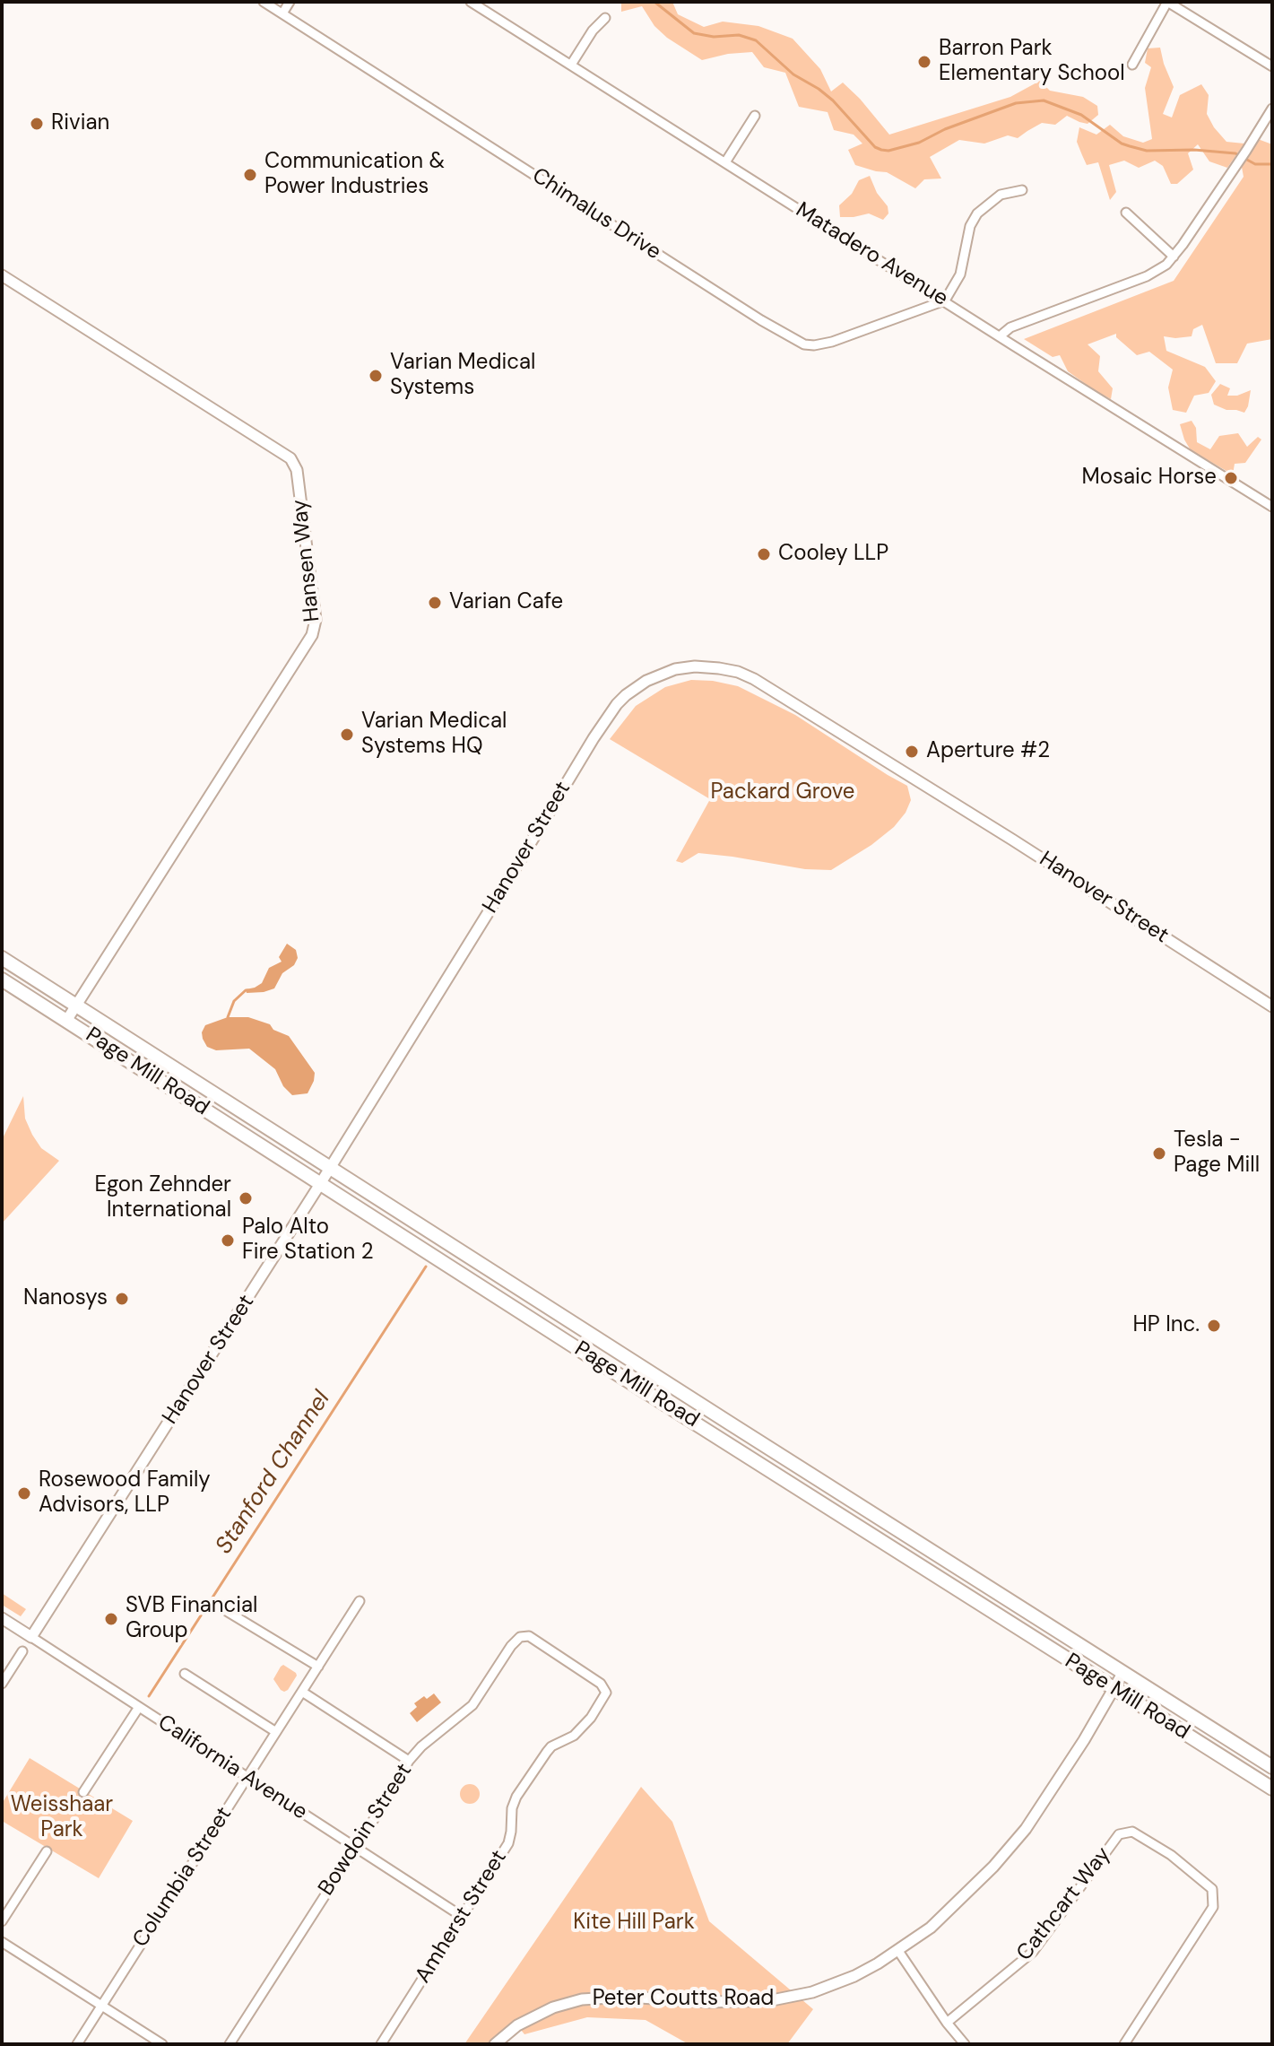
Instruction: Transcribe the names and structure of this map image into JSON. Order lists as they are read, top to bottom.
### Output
{
  "streets": {
    "main road": ["Page Mill Road"],
    "street": [
      "Chimalus Drive",
      "Matadero Avenue",
      "Hansen Way",
      "Hanover Street",
      "California Avenue",
      "Bowdoin Street",
      "Columbia Street",
      "Cathcart Way",
      "Amherst Street",
      "Peter Coutts Road"
    ]
  },
  "crossings": [
    ["Chimalus Drive", "Matadero Avenue"],
    ["Hansen Way", "Page Mill Road"],
    ["Hanover Street", "Page Mill Road"],
    ["Hanover Street", "California Avenue"],
    ["Page Mill Road", "Peter Coutts Road"],
    ["California Avenue", "Bowdoin Street"],
    ["California Avenue", "Columbia Street"],
    ["California Avenue", "Amherst Street"],
    ["Bowdoin Street", "Amherst Street"]
  ],
  "water": ["Stanford Channel"],
  "parks": ["Packard Grove", "Weisshaar Park", "Kite Hill Park"],
  "places": [
    "Barron Park Elementary School",
    "Rivian",
    "Communication & Power Industries",
    "Varian Medical Systems",
    "Mosaic Horse",
    "Cooley LLP",
    "Varian Cafe",
    "Varian Medical Systems HQ",
    "Aperture #2",
    "Tesla - Page Mill",
    "Egon Zehnder International",
    "Palo Alto Fire Station 2",
    "Nanosys",
    "HP Inc.",
    "Rosewood Family Advisors, LLP",
    "SVB Financial Group"
  ]
}
